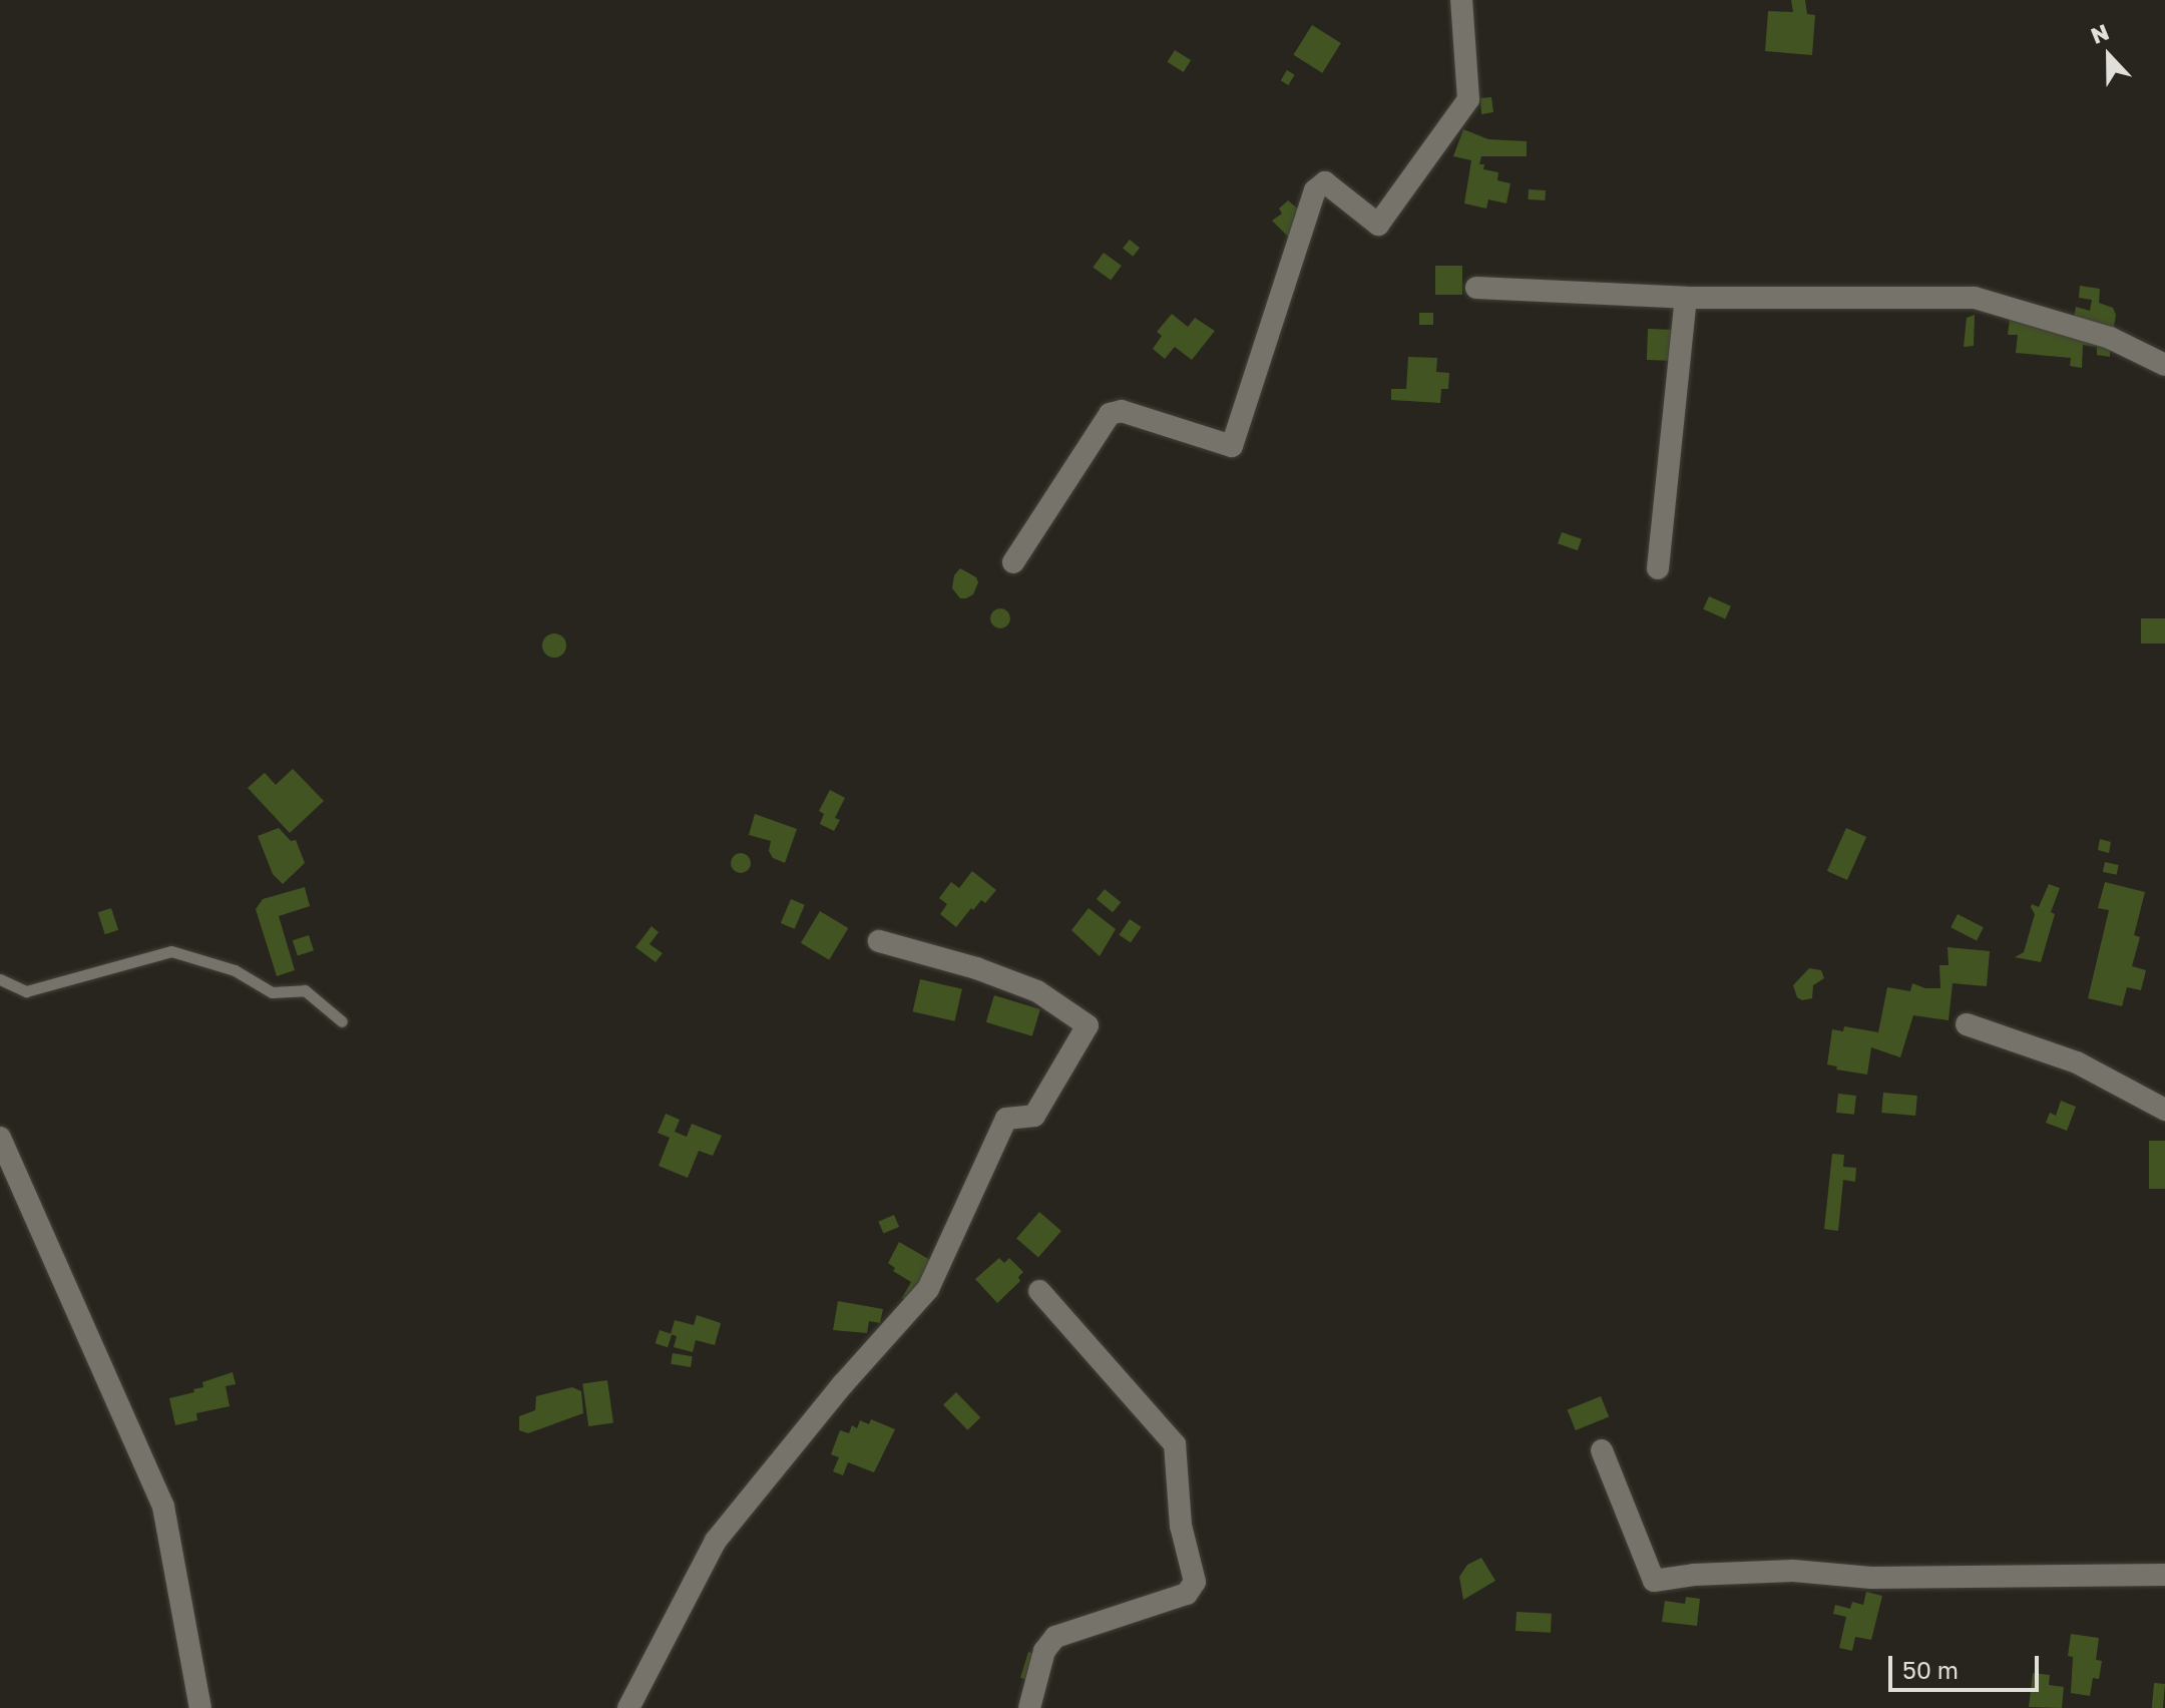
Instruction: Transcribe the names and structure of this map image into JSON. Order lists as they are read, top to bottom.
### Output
{
  "scale_bar": "50 m",
  "north": "top"
}
